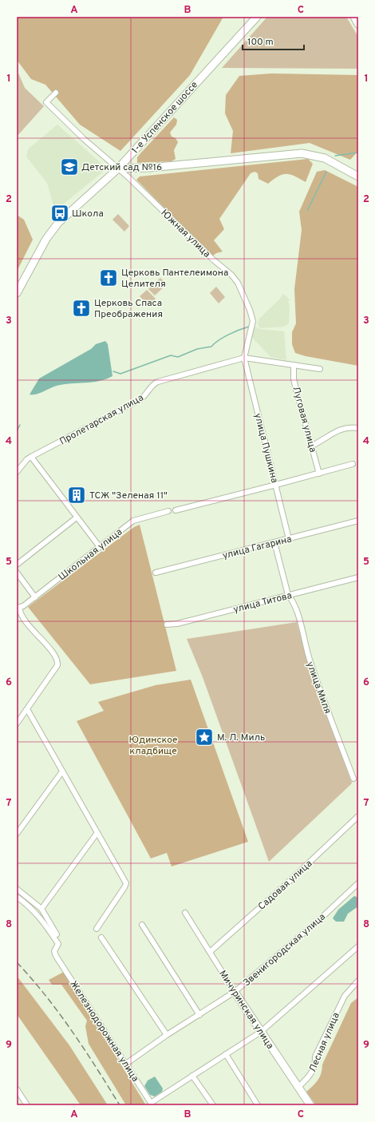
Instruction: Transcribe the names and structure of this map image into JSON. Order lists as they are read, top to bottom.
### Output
{
  "streets": {
    "street": [
      "1-е Успенское шоссе",
      "Южная улица",
      "Пролетарская улица",
      "Луговая улица",
      "улица Пушкина",
      "улица Гагарина",
      "Школьная улица",
      "улица Титова",
      "улица Миля",
      "Садовая улица",
      "Звенигородская улица",
      "Мичуринская улица",
      "Железнодорожная улица",
      "Лесная улица"
    ]
  },
  "crossings": [
    ["1-е Успенское шоссе", "Южная улица"],
    ["Южная улица", "Пролетарская улица"],
    ["Южная улица", "улица Пушкина"],
    ["Пролетарская улица", "улица Пушкина"],
    ["улица Пушкина", "улица Гагарина"],
    ["улица Титова", "улица Миля"],
    ["Садовая улица", "Мичуринская улица"],
    ["Звенигородская улица", "Мичуринская улица"],
    ["Звенигородская улица", "Железнодорожная улица"],
    ["Мичуринская улица", "Лесная улица"]
  ],
  "parks": ["Юдинское кладбище"],
  "places": {
    "school or university": ["Детский сад №16"],
    "bus stop": ["Школа"],
    "church": ["Церковь Пантелеимона Целителя", "Церковь Спаса Преображения"],
    "building": ["ТСЖ \"Зеленая 11\""],
    "place": ["М. Л. Миль"]
  },
  "scale_bar": "100 m",
  "grid": {
    "columns": ["A", "B", "C"],
    "rows": [
      "1",
      "2",
      "3",
      "4",
      "5",
      "6",
      "7",
      "8",
      "9"
    ]
  }
}
